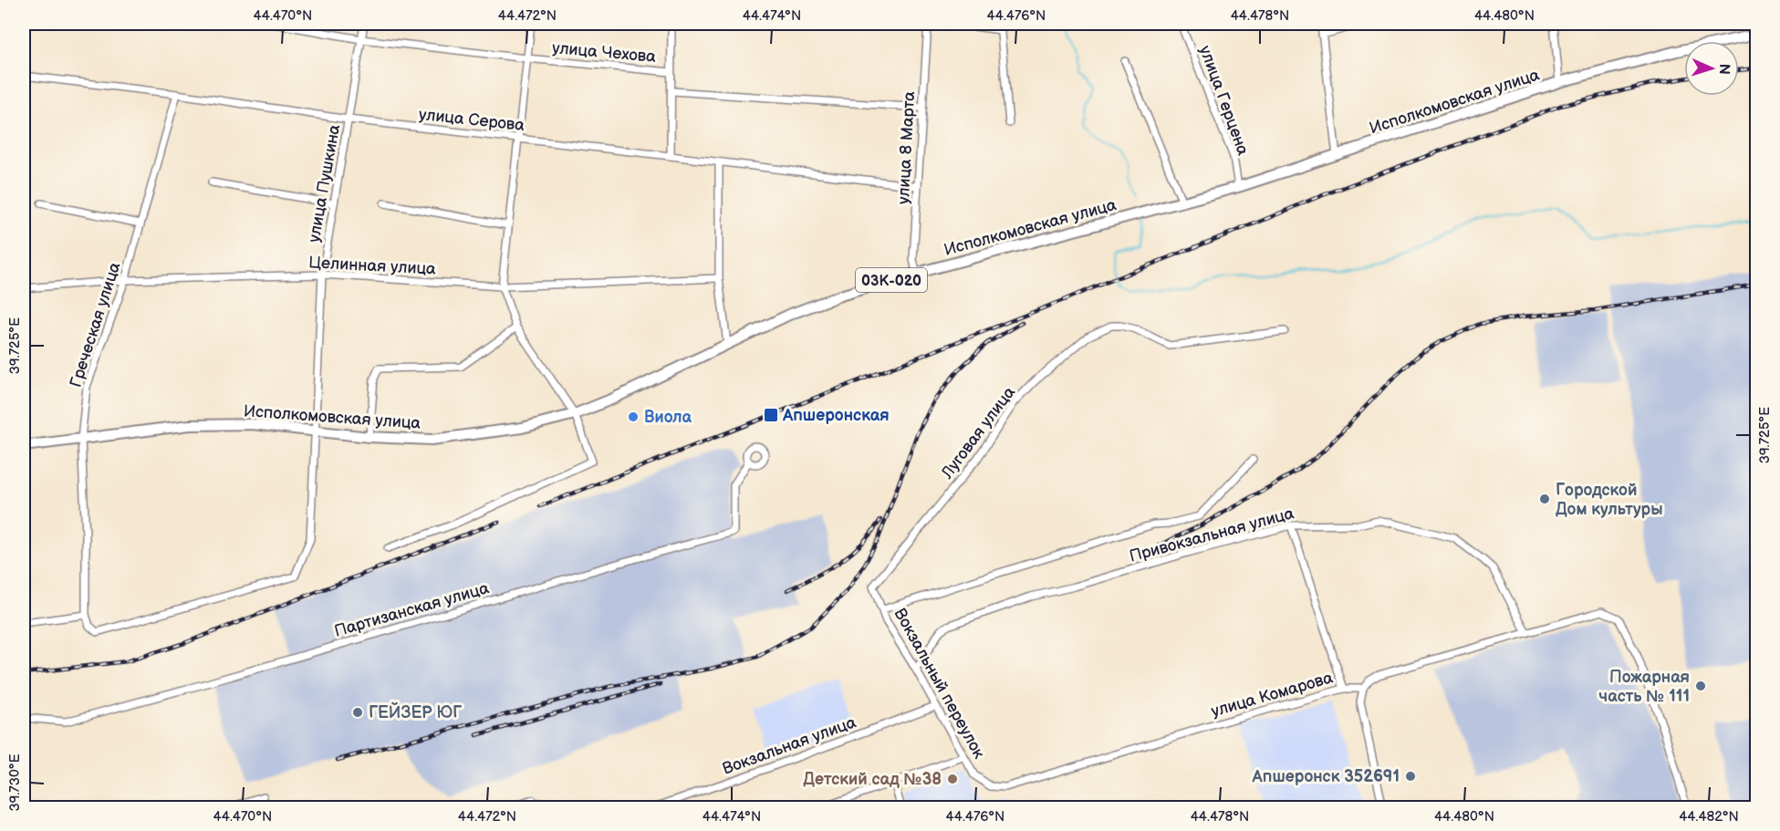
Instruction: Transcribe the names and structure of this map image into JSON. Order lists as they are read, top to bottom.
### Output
{
  "streets": {
    "main road": ["Исполкомовская улица", "03К-020"],
    "street": [
      "улица Чехова",
      "улица Герцена",
      "улица Серова",
      "улица 8 Марта",
      "улица Пушкина",
      "Целинная улица",
      "Греческая улица",
      "Луговая улица",
      "Привокзальная улица",
      "Партизанская улица",
      "Вокзальный переулок",
      "улица Комарова",
      "Вокзальная улица"
    ]
  },
  "crossings": [
    ["улица Чехова", "улица Пушкина"],
    ["улица Герцена", "Исполкомовская улица"],
    ["Исполкомовская улица", "улица 8 Марта"],
    ["Исполкомовская улица", "улица Пушкина"],
    ["Исполкомовская улица", "Греческая улица"],
    ["улица Серова", "улица 8 Марта"],
    ["улица Серова", "улица Пушкина"],
    ["улица Серова", "Греческая улица"],
    ["улица Пушкина", "Целинная улица"],
    ["улица Пушкина", "Греческая улица"],
    ["Целинная улица", "Греческая улица"],
    ["Луговая улица", "Вокзальный переулок"],
    ["Привокзальная улица", "Вокзальный переулок"],
    ["Вокзальный переулок", "улица Комарова"],
    ["Вокзальный переулок", "Вокзальная улица"]
  ],
  "places": {
    "transit": ["Апшеронская"],
    "other": [
      "Виола",
      "Городской Дом культуры",
      "Пожарная часть № 111",
      "ГЕЙЗЕР ЮГ",
      "Апшеронск 352691",
      "Детский сад №38"
    ]
  },
  "north": "right",
  "coordinates": [
    "44.470°N",
    "44.472°N",
    "44.474°N",
    "44.476°N",
    "44.478°N",
    "44.480°N",
    "39.725°E",
    "39.730°E",
    "44.482°N"
  ]
}
